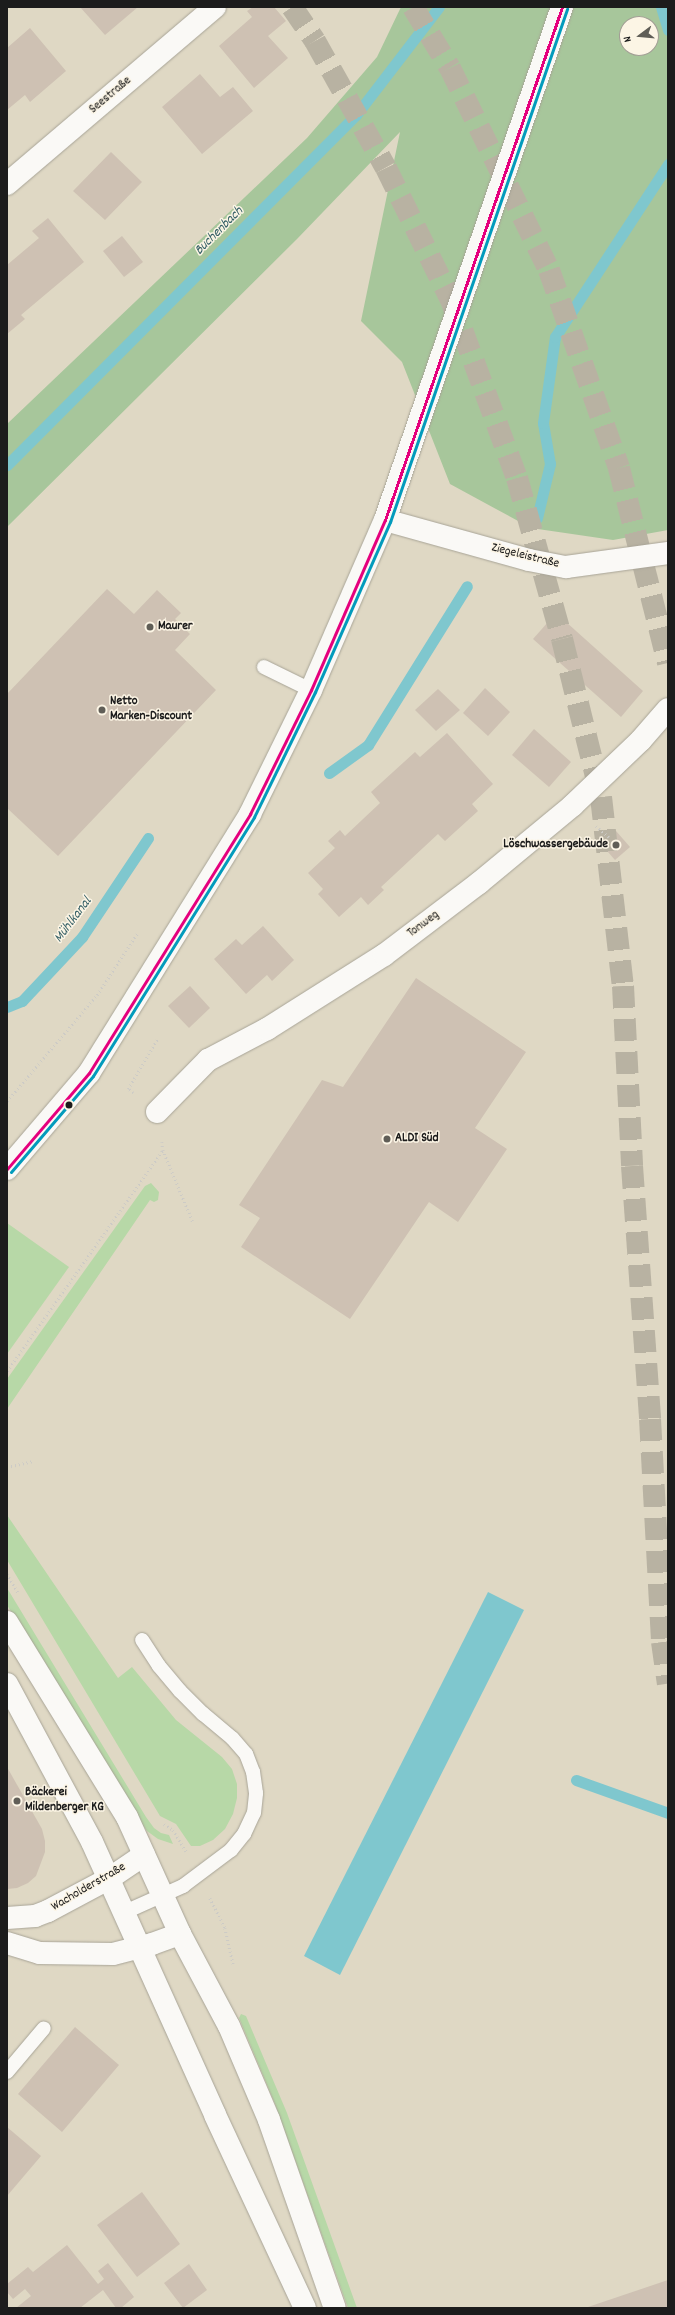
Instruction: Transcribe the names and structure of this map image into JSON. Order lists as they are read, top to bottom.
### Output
{
  "streets": {
    "street": [
      "Seestraße",
      "Ziegeleistraße",
      "Tonweg",
      "Wacholderstraße"
    ]
  },
  "water": ["Buchenbach", "Mühlkanal"],
  "places": [
    "Maurer",
    "Netto Marken-Discount",
    "Löschwassergebäude",
    "ALDI Süd",
    "Bäckerei Mildenberger KG"
  ],
  "north": "left"
}
